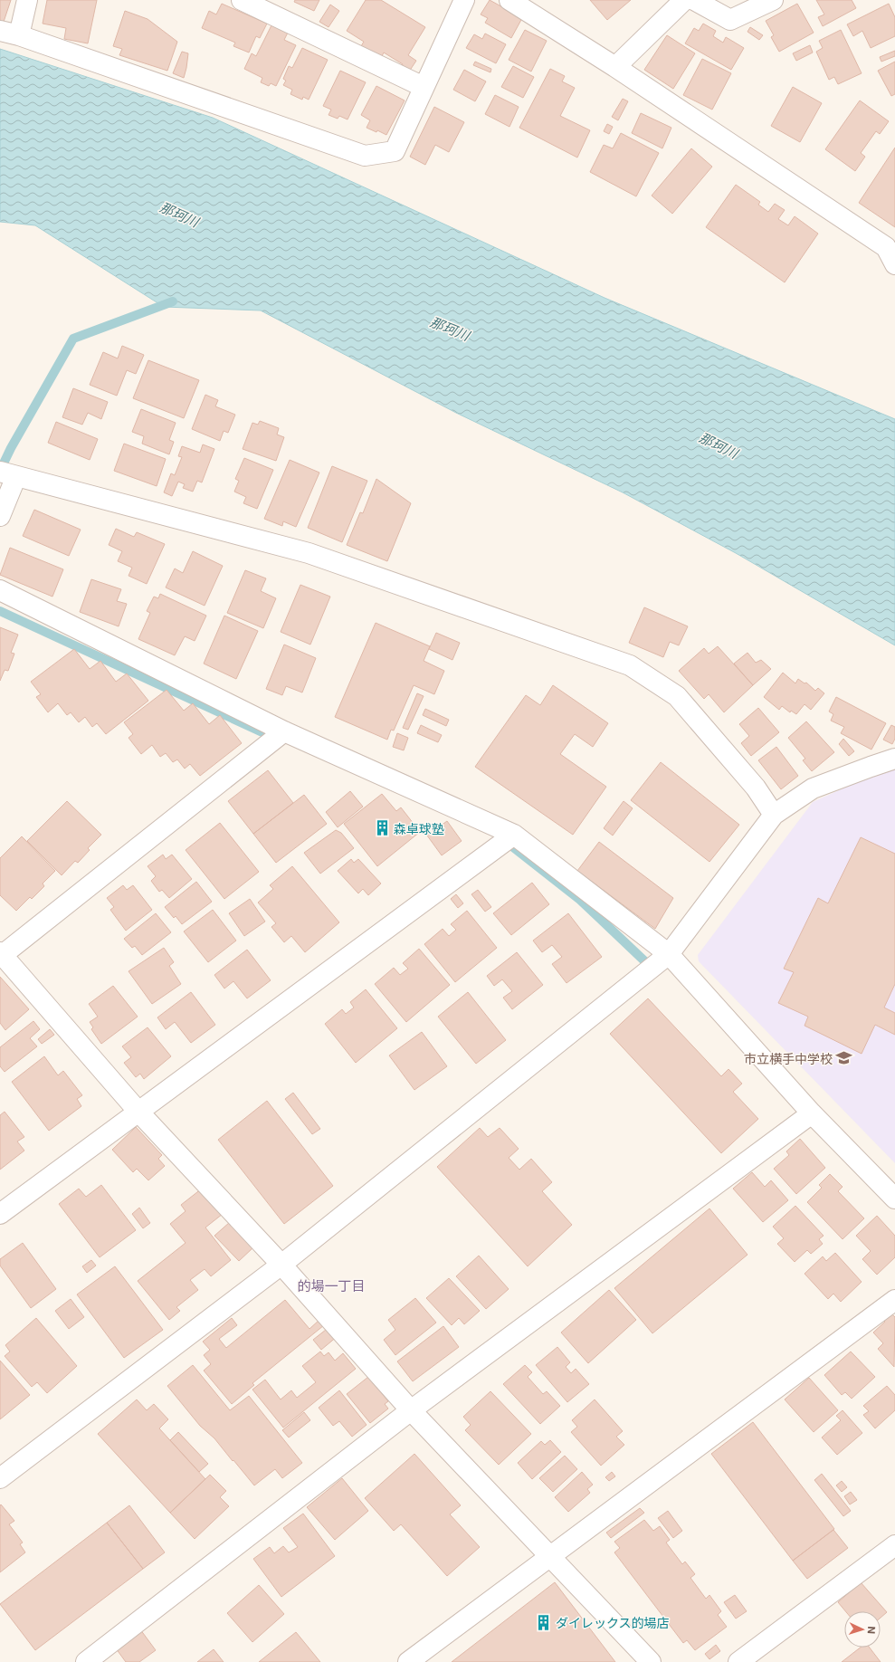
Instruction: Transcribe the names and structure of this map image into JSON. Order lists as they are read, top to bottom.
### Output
{
  "districts": ["的場一丁目"],
  "water": ["那珂川"],
  "places": {
    "building": ["森卓球塾", "ダイレックス的場店"],
    "school or university": ["市立横手中学校"]
  },
  "north": "right"
}
